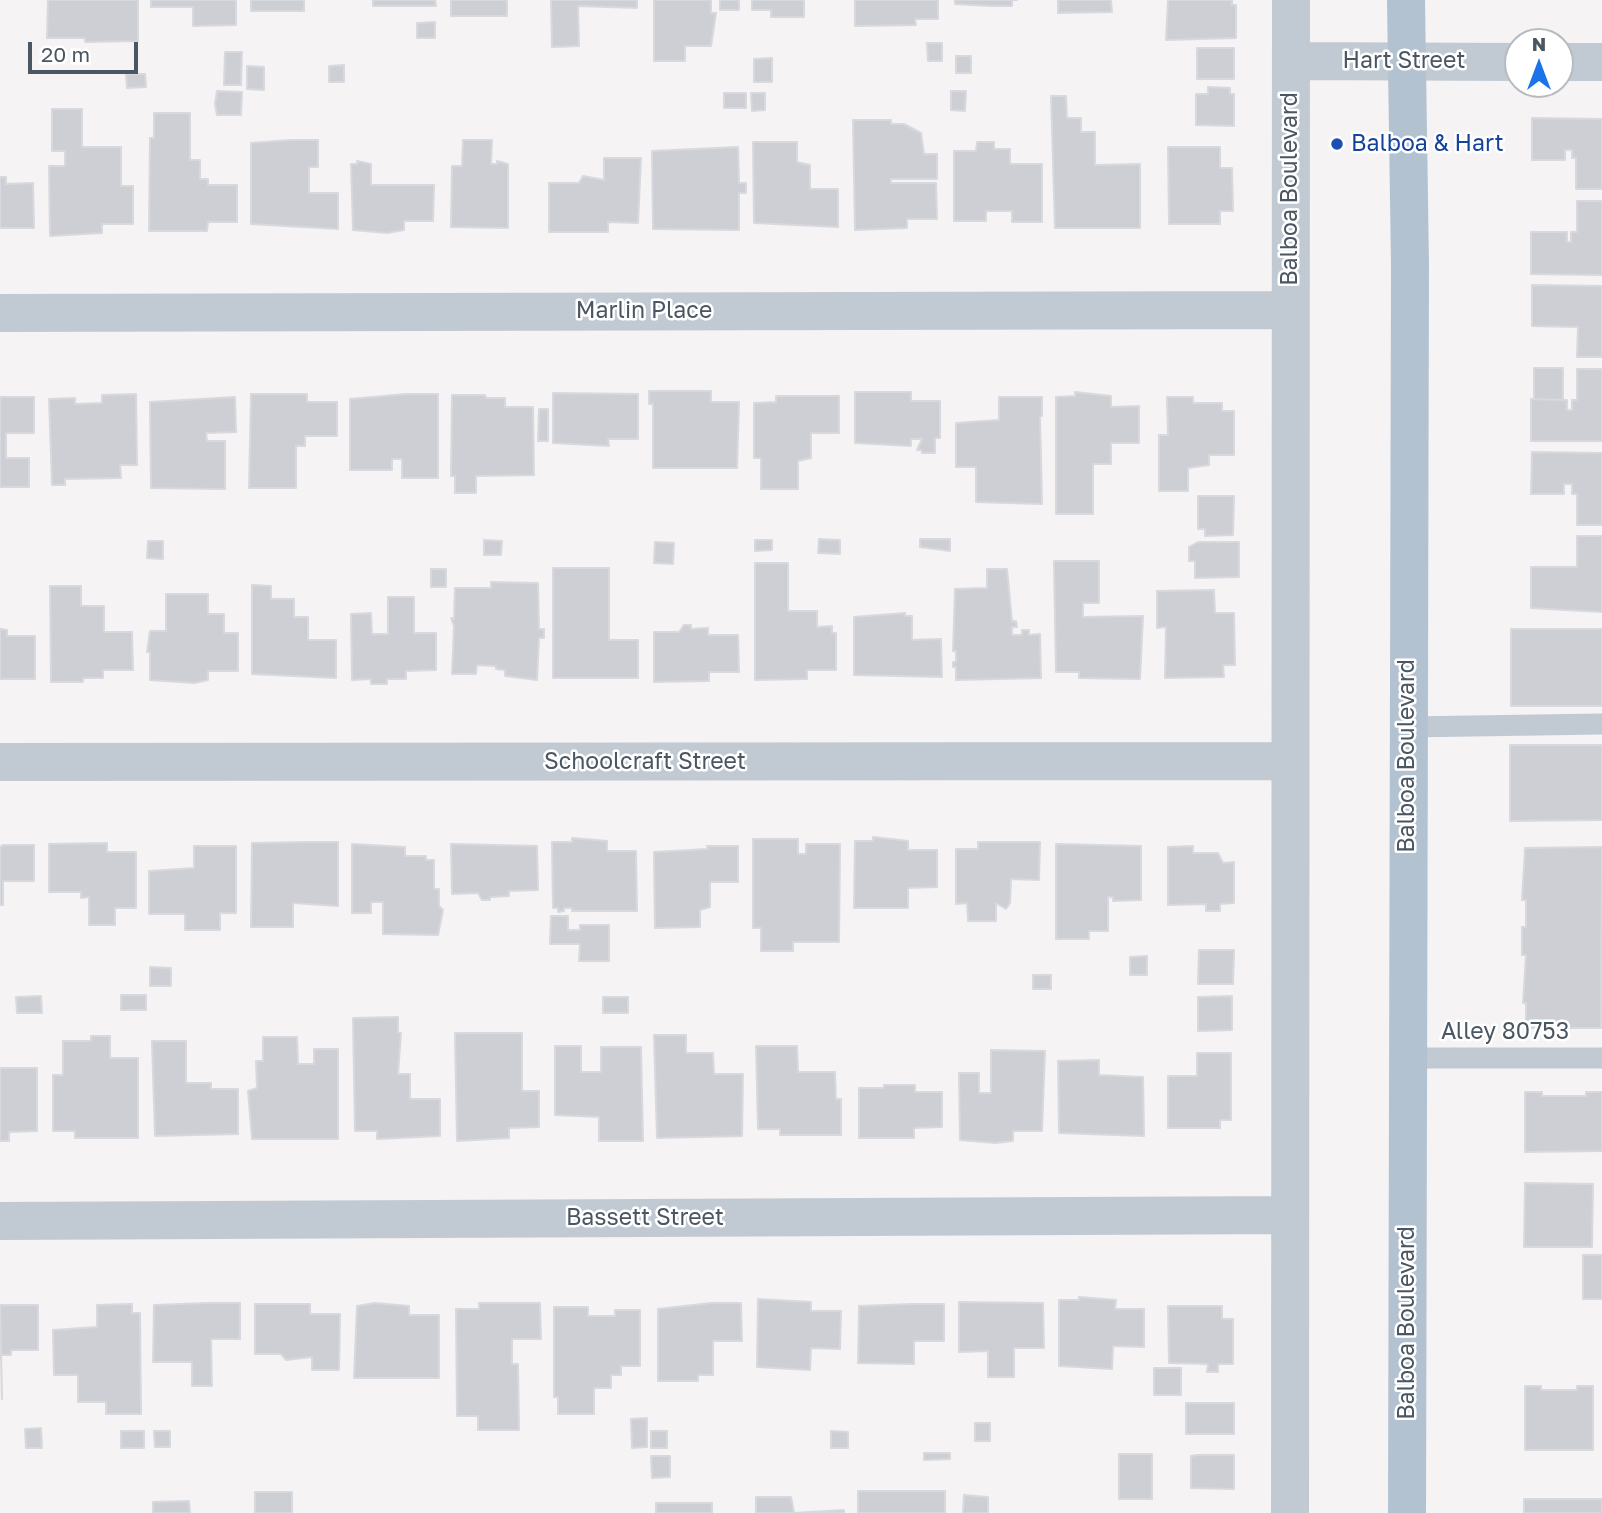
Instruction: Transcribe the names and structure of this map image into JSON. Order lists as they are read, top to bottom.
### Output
{
  "streets": {
    "main road": ["Balboa Boulevard"],
    "street": [
      "Hart Street",
      "Marlin Place",
      "Schoolcraft Street",
      "Bassett Street"
    ],
    "lane": ["Alley 80753"]
  },
  "crossings": [
    ["Hart Street", "Balboa Boulevard"],
    ["Balboa Boulevard", "Marlin Place"],
    ["Balboa Boulevard", "Schoolcraft Street"],
    ["Balboa Boulevard", "Alley 80753"],
    ["Balboa Boulevard", "Bassett Street"]
  ],
  "places": ["Balboa & Hart"],
  "scale_bar": "20 m",
  "north": "top"
}
